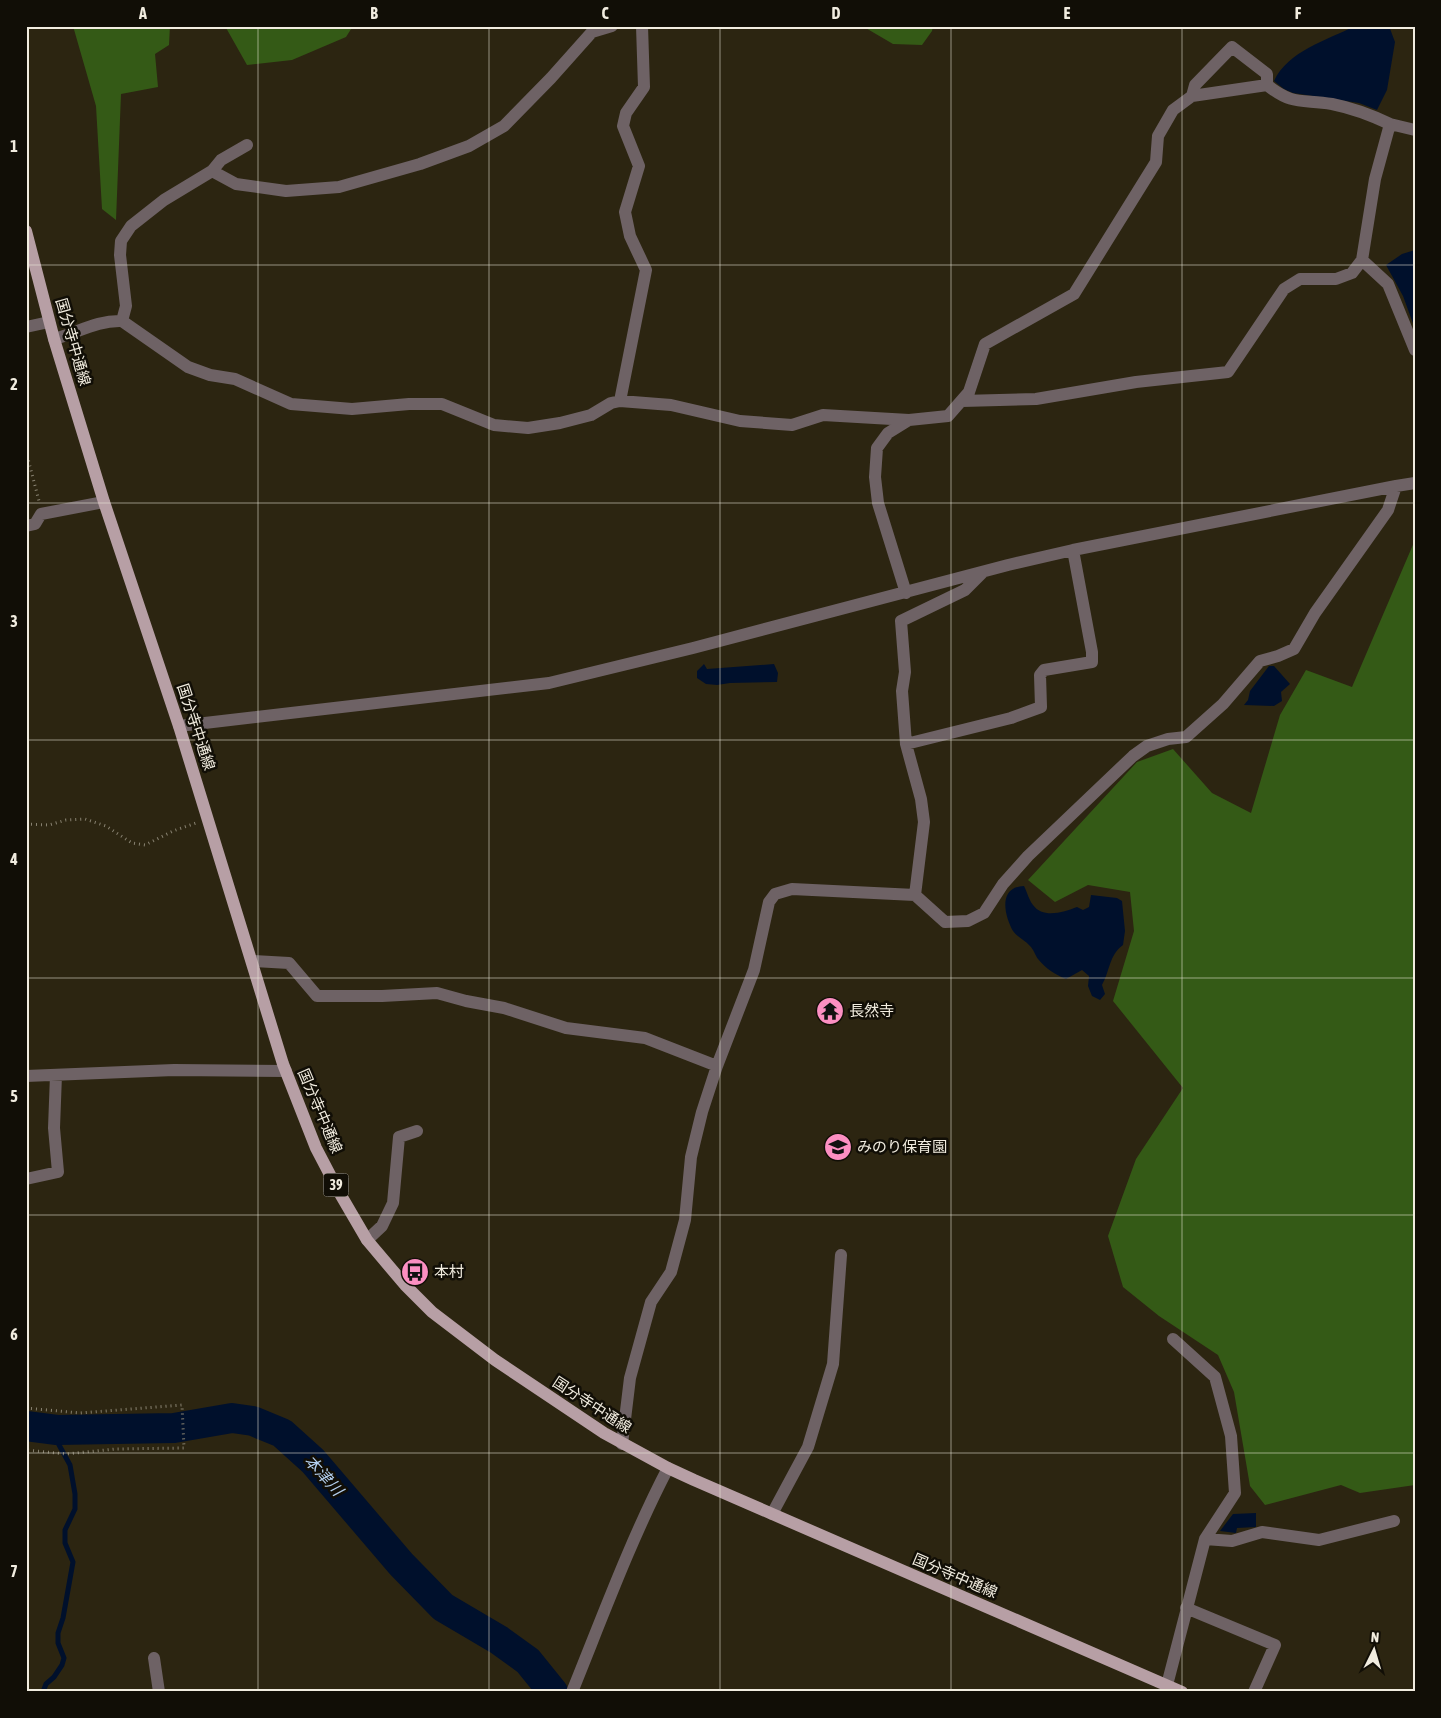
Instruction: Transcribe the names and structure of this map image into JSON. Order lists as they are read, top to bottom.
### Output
{
  "streets": {
    "main road": ["国分寺中通線", "39"]
  },
  "water": ["本津川"],
  "places": {
    "temple": ["長然寺"],
    "school or university": ["みのり保育園"],
    "bus stop": ["本村"]
  },
  "north": "top",
  "grid": {
    "columns": [
      "A",
      "B",
      "C",
      "D",
      "E",
      "F"
    ],
    "rows": [
      "1",
      "2",
      "3",
      "4",
      "5",
      "6",
      "7"
    ]
  }
}
